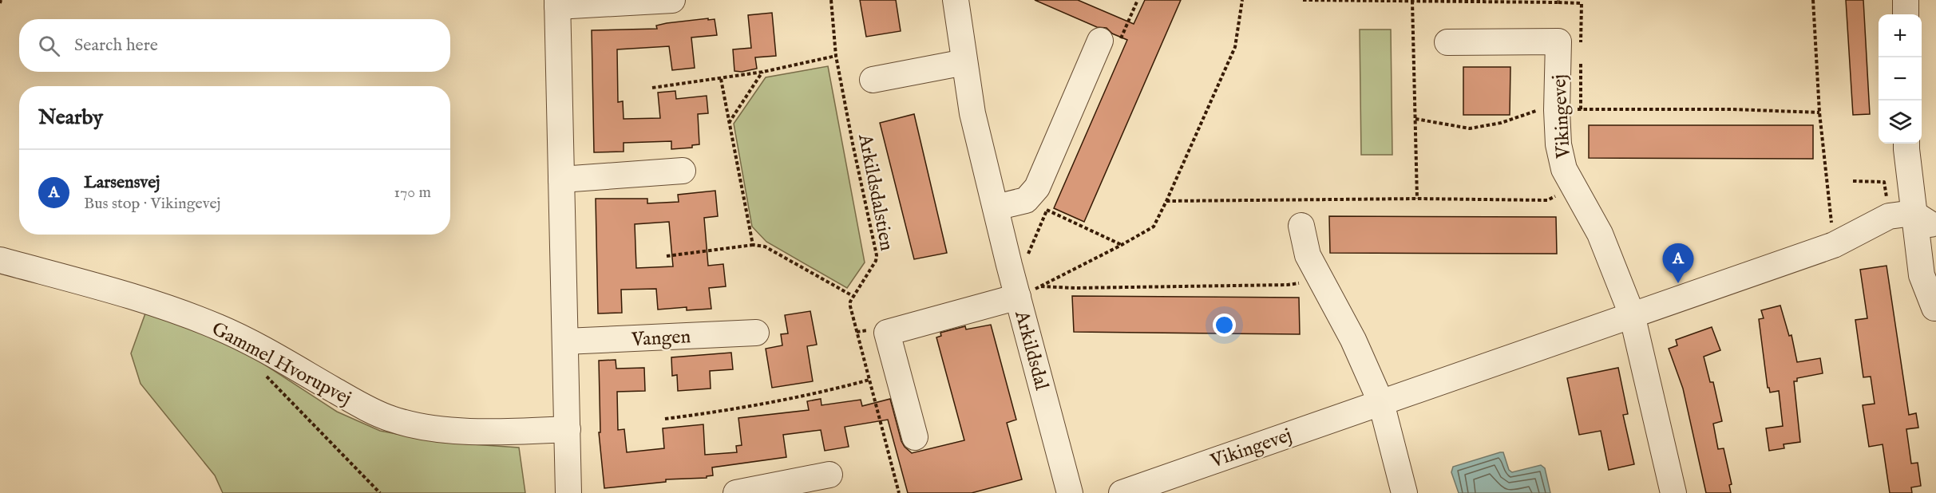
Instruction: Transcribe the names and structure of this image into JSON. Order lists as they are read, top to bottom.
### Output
{
  "streets": {
    "street": [
      "Vikingevej",
      "Vangen",
      "Arkildsdal",
      "Gammel Hvorupvej"
    ],
    "path": ["Arkildsdalstien"]
  },
  "page": {
    "map_buttons": ["+", "−"],
    "search": "Search here",
    "heading": "Nearby",
    "list": [
      {
        "mark": "A",
        "name": "Larsensvej",
        "note": "Bus stop · Vikingevej",
        "value": "170 m"
      }
    ],
    "pins": "A"
  }
}
